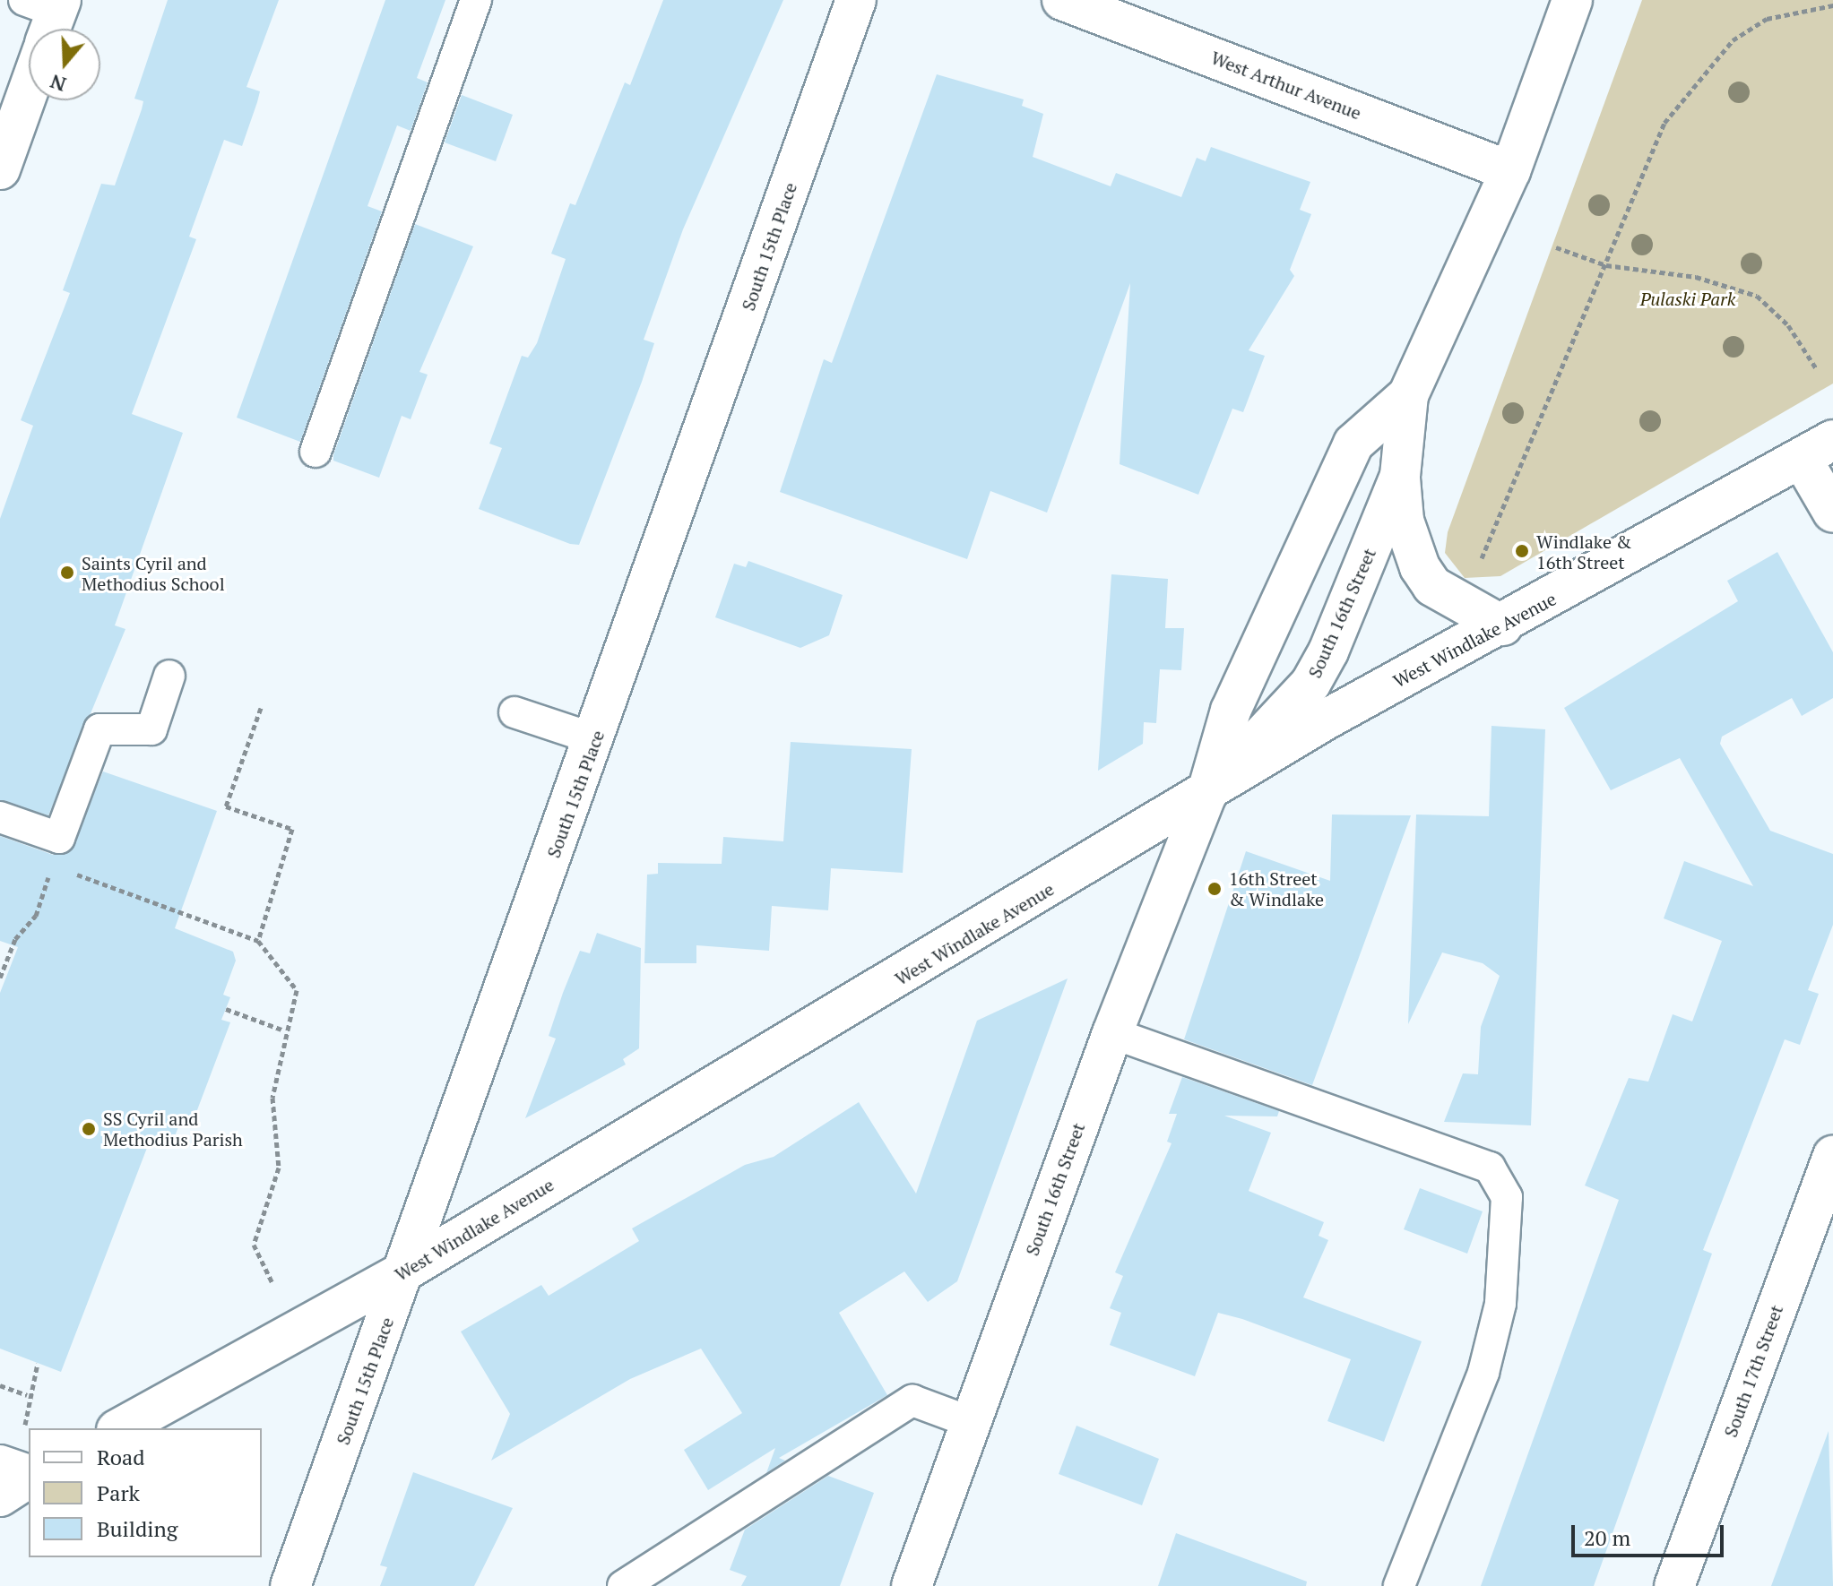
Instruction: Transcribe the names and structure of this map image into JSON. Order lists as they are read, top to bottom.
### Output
{
  "streets": {
    "street": [
      "West Arthur Avenue",
      "South 15th Place",
      "South 16th Street",
      "West Windlake Avenue",
      "South 17th Street"
    ]
  },
  "crossings": [
    ["West Arthur Avenue", "South 16th Street"],
    ["South 15th Place", "West Windlake Avenue"],
    ["South 16th Street", "West Windlake Avenue"]
  ],
  "parks": ["Pulaski Park"],
  "places": [
    "Windlake & 16th Street",
    "Saints Cyril and Methodius School",
    "16th Street & Windlake",
    "SS Cyril and Methodius Parish"
  ],
  "legend": ["Road", "Park", "Building"],
  "scale_bar": "20 m",
  "north": "bottom"
}
